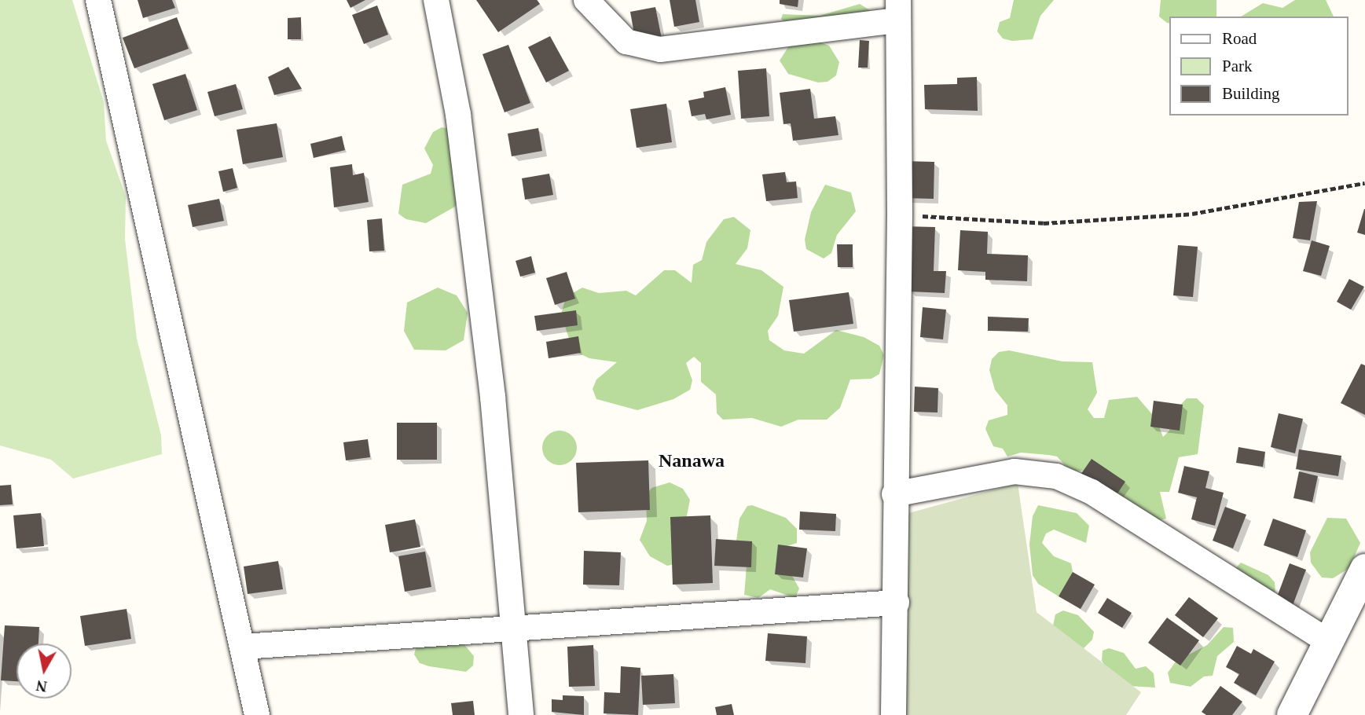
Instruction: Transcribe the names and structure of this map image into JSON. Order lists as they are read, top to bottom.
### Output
{
  "districts": ["Nanawa"],
  "legend": ["Road", "Park", "Building"],
  "north": "bottom"
}
